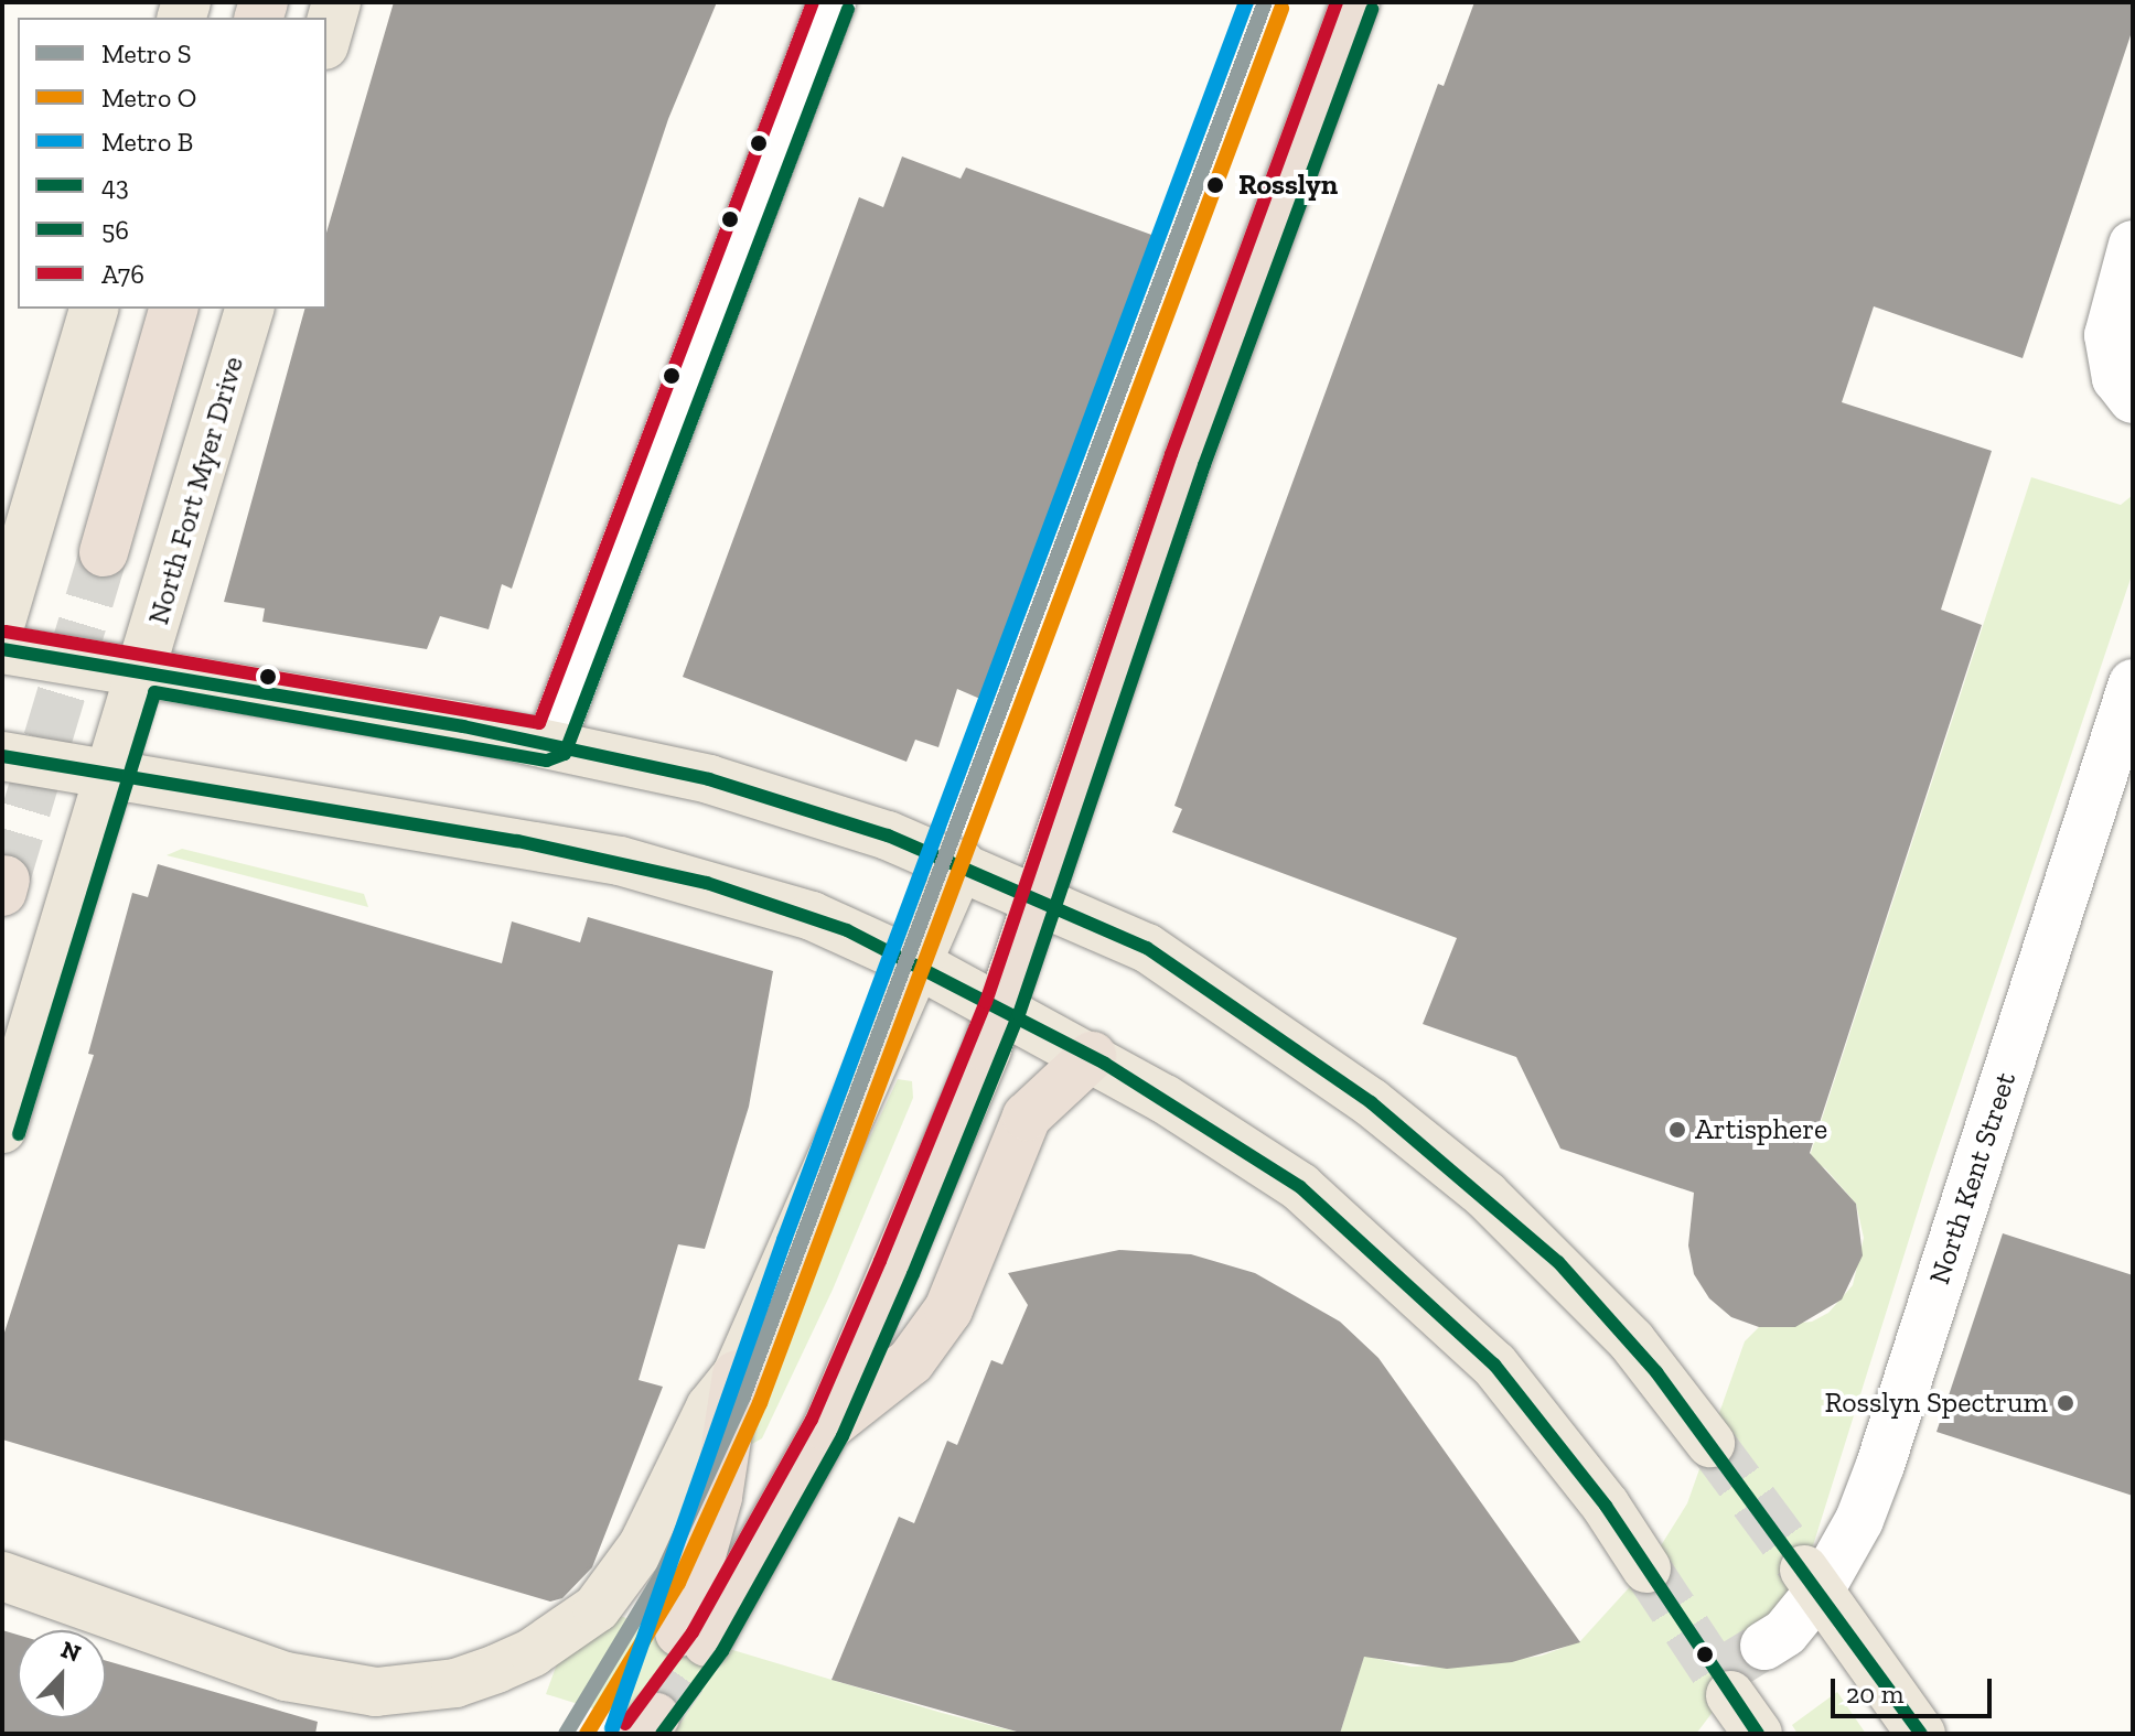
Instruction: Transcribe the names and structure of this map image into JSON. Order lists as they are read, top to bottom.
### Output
{
  "streets": {
    "main road": ["North Fort Myer Drive"],
    "street": ["North Kent Street"]
  },
  "places": ["Rosslyn", "Artisphere", "Rosslyn Spectrum"],
  "lines": [
    "metro line S",
    "metro line B",
    "transit line A76",
    "metro line O",
    "transit line 56",
    "transit line 43"
  ],
  "legend": [
    "Metro S",
    "Metro O",
    "Metro B",
    "43",
    "56",
    "A76"
  ],
  "scale_bar": "20 m",
  "north": "top"
}
